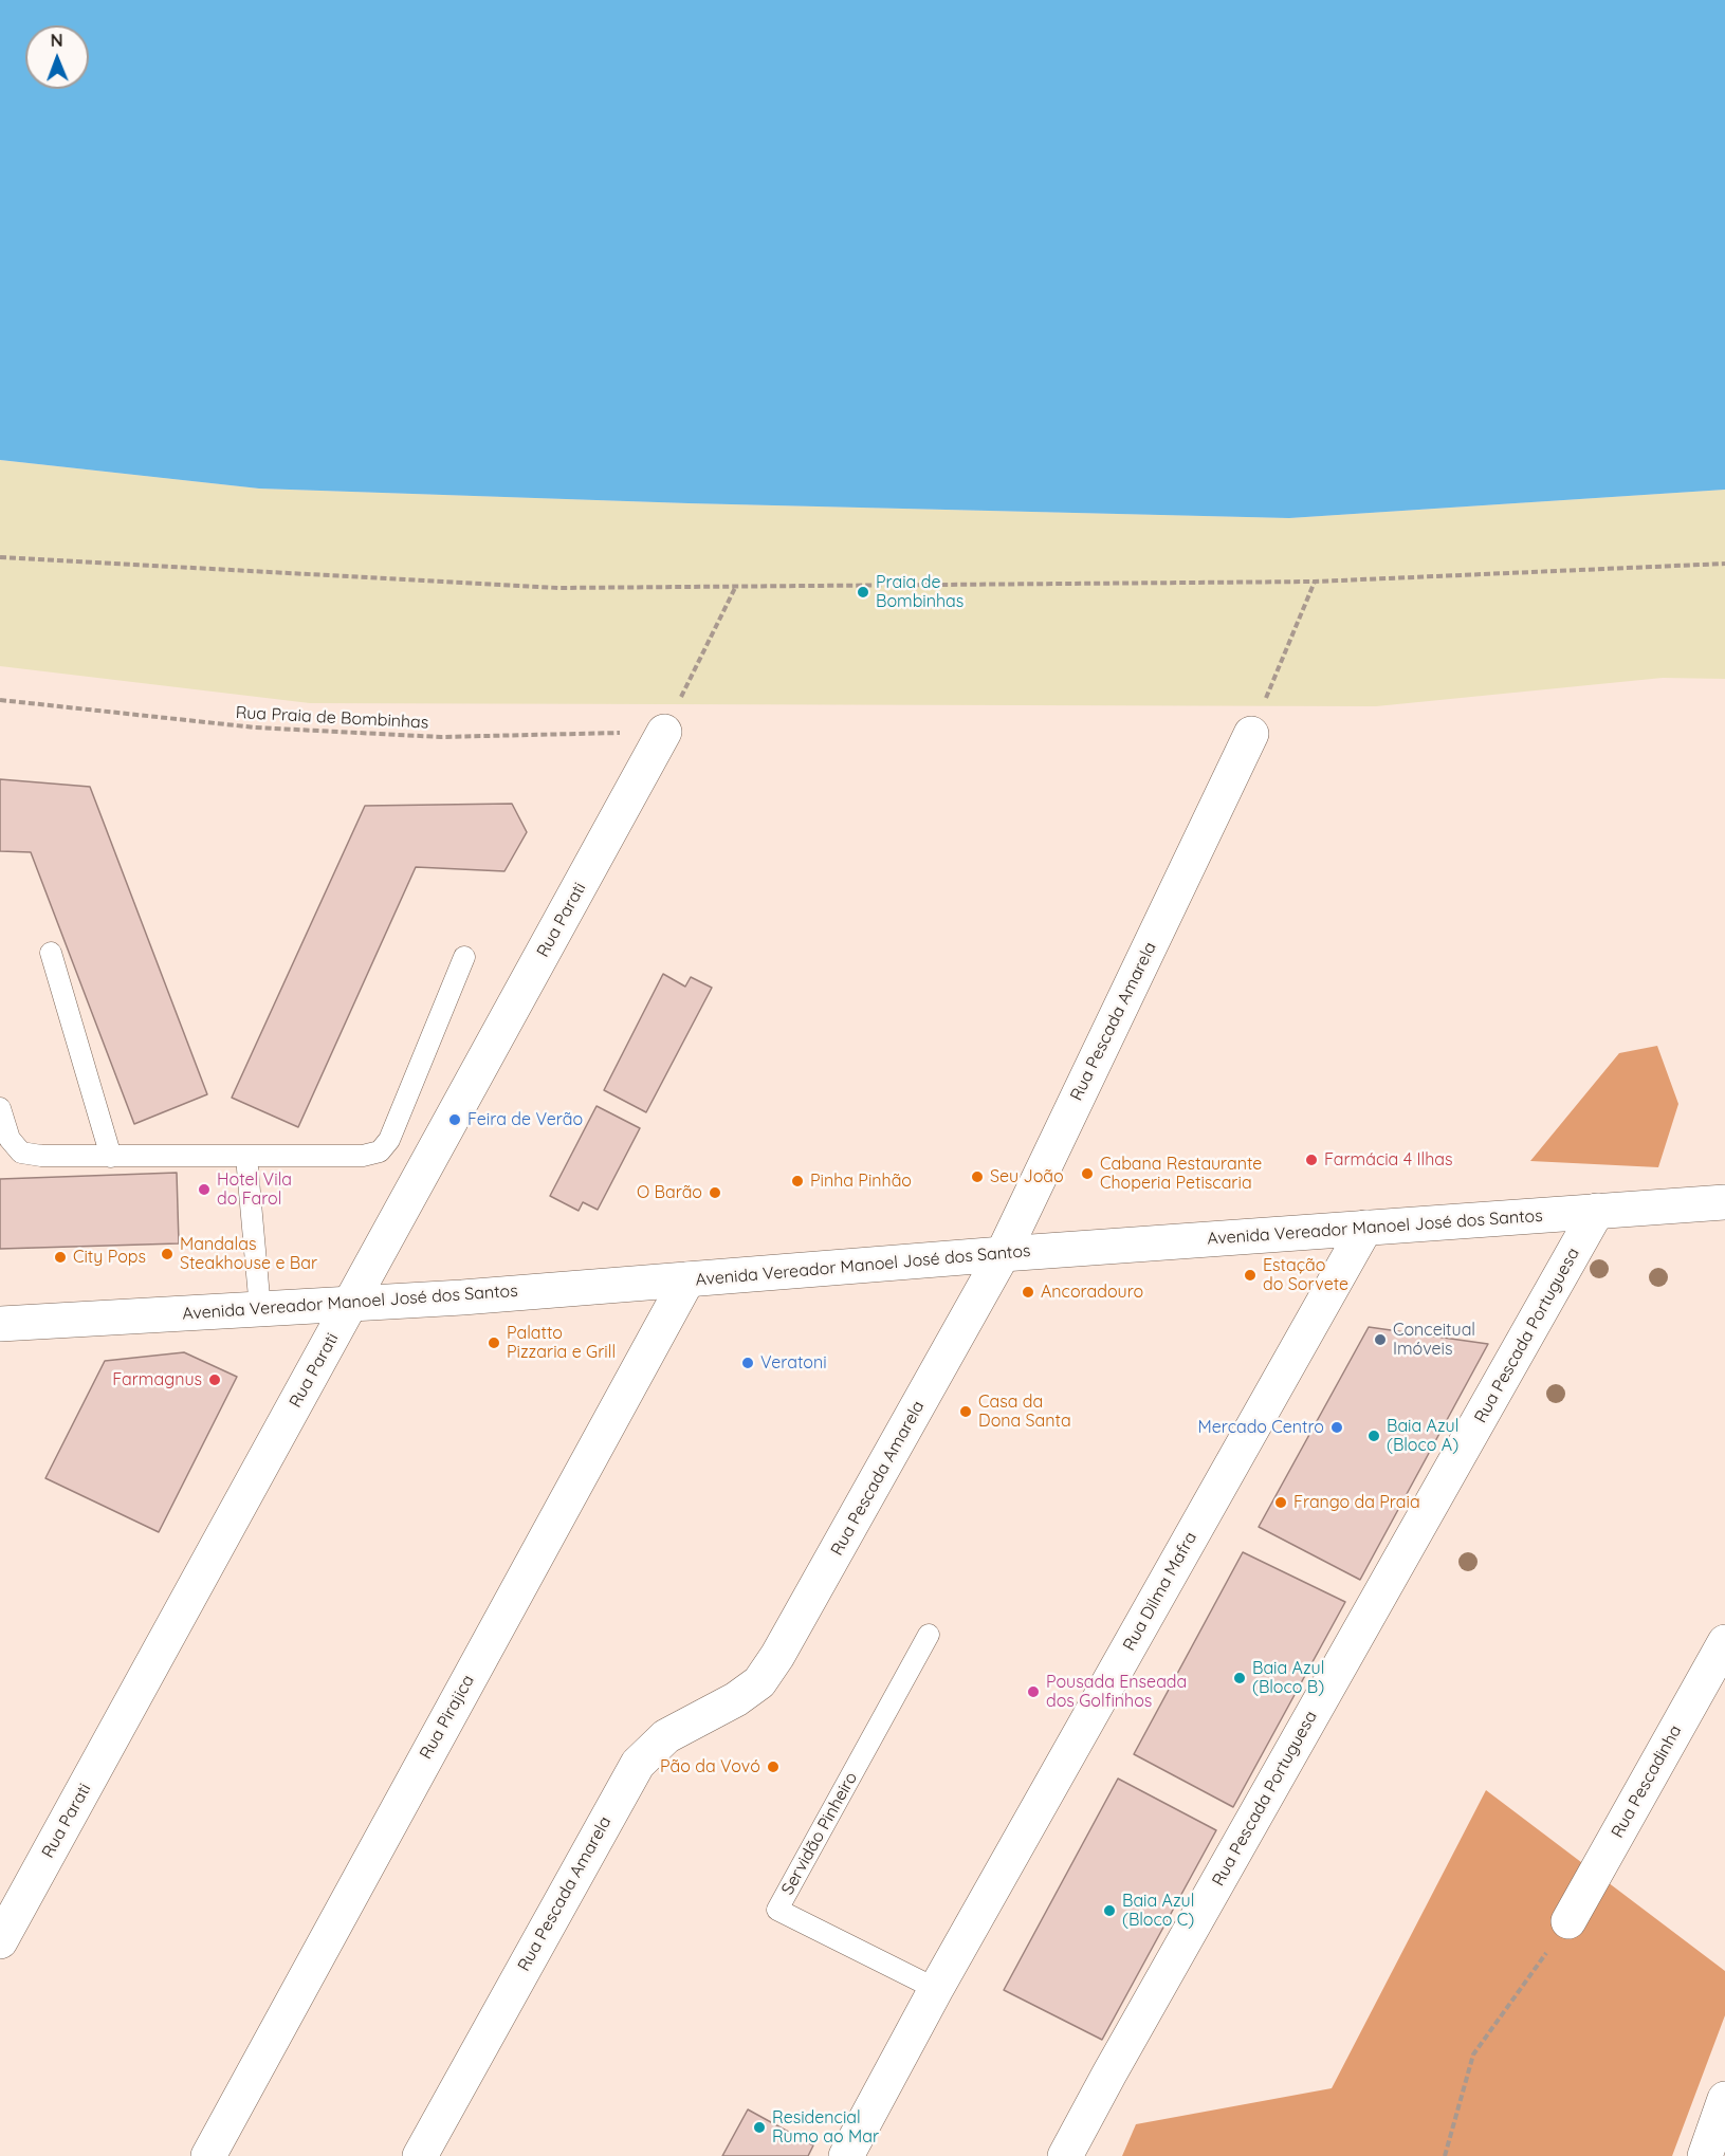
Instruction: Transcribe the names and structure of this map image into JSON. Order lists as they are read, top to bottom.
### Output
{
  "streets": {
    "street": [
      "Rua Parati",
      "Rua Pescada Amarela",
      "Avenida Vereador Manoel José dos Santos",
      "Rua Pescada Portuguesa",
      "Rua Dilma Mafra",
      "Rua Pirajica",
      "Rua Pescadinha"
    ],
    "lane": ["Servidão Pinheiro"],
    "path": ["Rua Praia de Bombinhas"]
  },
  "crossings": [
    ["Rua Praia de Bombinhas", "Rua Parati"],
    ["Rua Parati", "Avenida Vereador Manoel José dos Santos"],
    ["Rua Pescada Amarela", "Avenida Vereador Manoel José dos Santos"],
    ["Avenida Vereador Manoel José dos Santos", "Rua Pescada Portuguesa"],
    ["Avenida Vereador Manoel José dos Santos", "Rua Dilma Mafra"],
    ["Avenida Vereador Manoel José dos Santos", "Rua Pirajica"],
    ["Rua Dilma Mafra", "Servidão Pinheiro"]
  ],
  "places": [
    "Praia de Bombinhas",
    "Feira de Verão",
    "Farmácia 4 Ilhas",
    "Cabana Restaurante Choperia Petiscaria",
    "Seu João",
    "Pinha Pinhão",
    "Hotel Vila do Farol",
    "O Barão",
    "Mandalas Steakhouse e Bar",
    "City Pops",
    "Estação do Sorvete",
    "Ancoradouro",
    "Conceitual Imóveis",
    "Palatto Pizzaria e Grill",
    "Veratoni",
    "Farmagnus",
    "Casa da Dona Santa",
    "Mercado Centro",
    "Baia Azul (Bloco A)",
    "Frango da Praia",
    "Baia Azul (Bloco B)",
    "Pousada Enseada dos Golfinhos",
    "Pão da Vovó",
    "Baia Azul (Bloco C)",
    "Residencial Rumo ao Mar"
  ],
  "north": "top"
}
